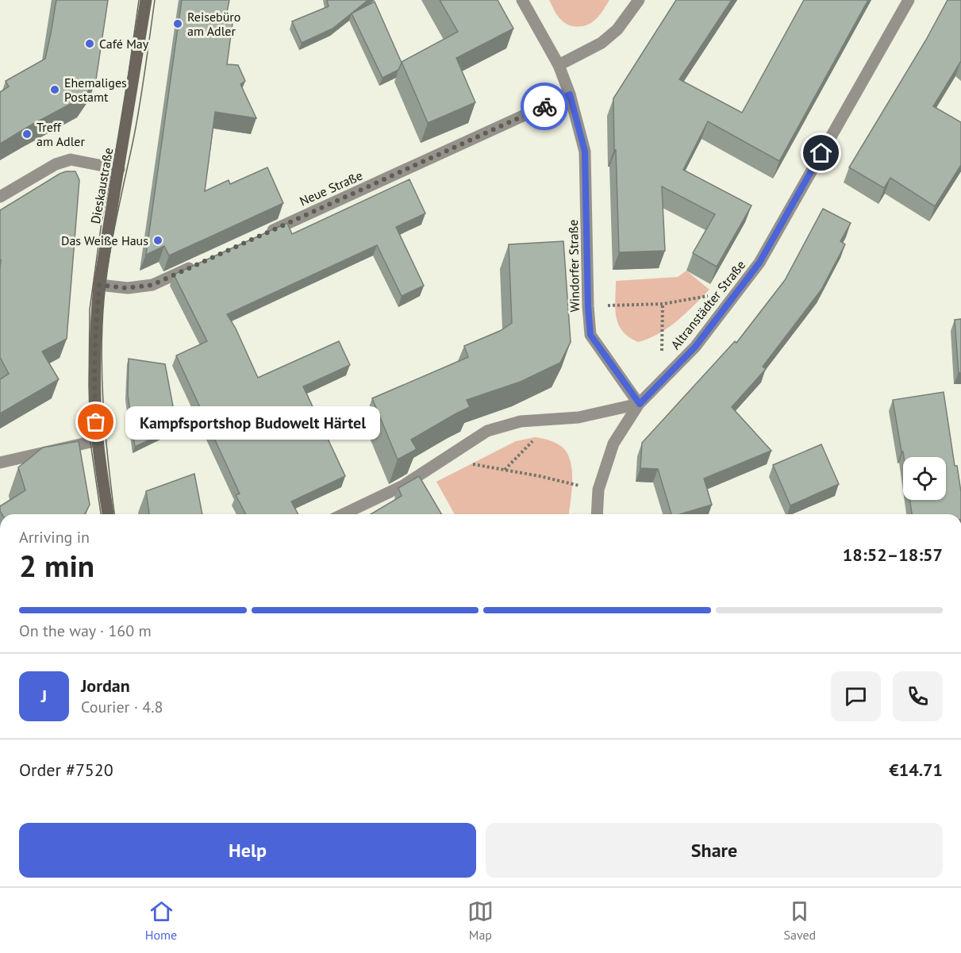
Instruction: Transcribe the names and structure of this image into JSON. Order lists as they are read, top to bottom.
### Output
{
  "streets": {
    "main road": ["Dieskaustraße"],
    "street": ["Neue Straße", "Windorfer Straße", "Altranstädter Straße"]
  },
  "crossings": [
    ["Neue Straße", "Windorfer Straße"],
    ["Windorfer Straße", "Altranstädter Straße"]
  ],
  "places": [
    "Reisebüro am Adler",
    "Café May",
    "Ehemaliges Postamt",
    "Treff am Adler",
    "Das Weiße Haus",
    "Kampfsportshop Budowelt Härtel"
  ],
  "page": {
    "bubble": "Kampfsportshop Budowelt Härtel",
    "heading": ["2 min", "Arriving in", "18:52–18:57"],
    "panel": [
      "Jordan",
      "Courier · 4.8",
      "Order #7520",
      "€14.71"
    ],
    "bar": "On the way · 160 m",
    "round": "J",
    "buttons": ["Help", "Share"],
    "tabs": ["Home", "Map", "Saved"]
  }
}
